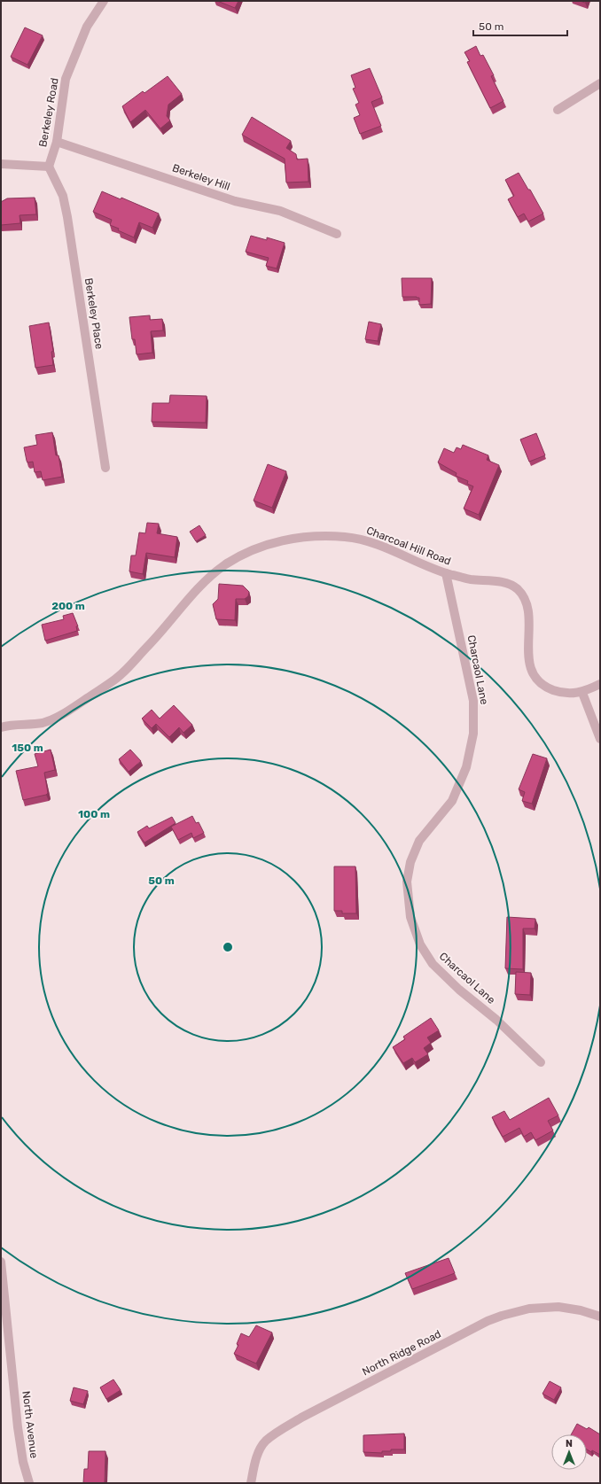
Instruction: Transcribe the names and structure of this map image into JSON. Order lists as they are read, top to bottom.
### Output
{
  "streets": {
    "street": [
      "Berkeley Road",
      "Berkeley Hill",
      "Berkeley Place",
      "Charcoal Hill Road",
      "Charcaol Lane",
      "North Ridge Road",
      "North Avenue"
    ]
  },
  "crossings": [
    ["Berkeley Road", "Berkeley Hill"],
    ["Berkeley Road", "Berkeley Place"],
    ["Charcoal Hill Road", "Charcaol Lane"]
  ],
  "scale_bar": "50 m",
  "north": "top",
  "rings": [
    "200 m",
    "150 m",
    "100 m",
    "50 m"
  ]
}
